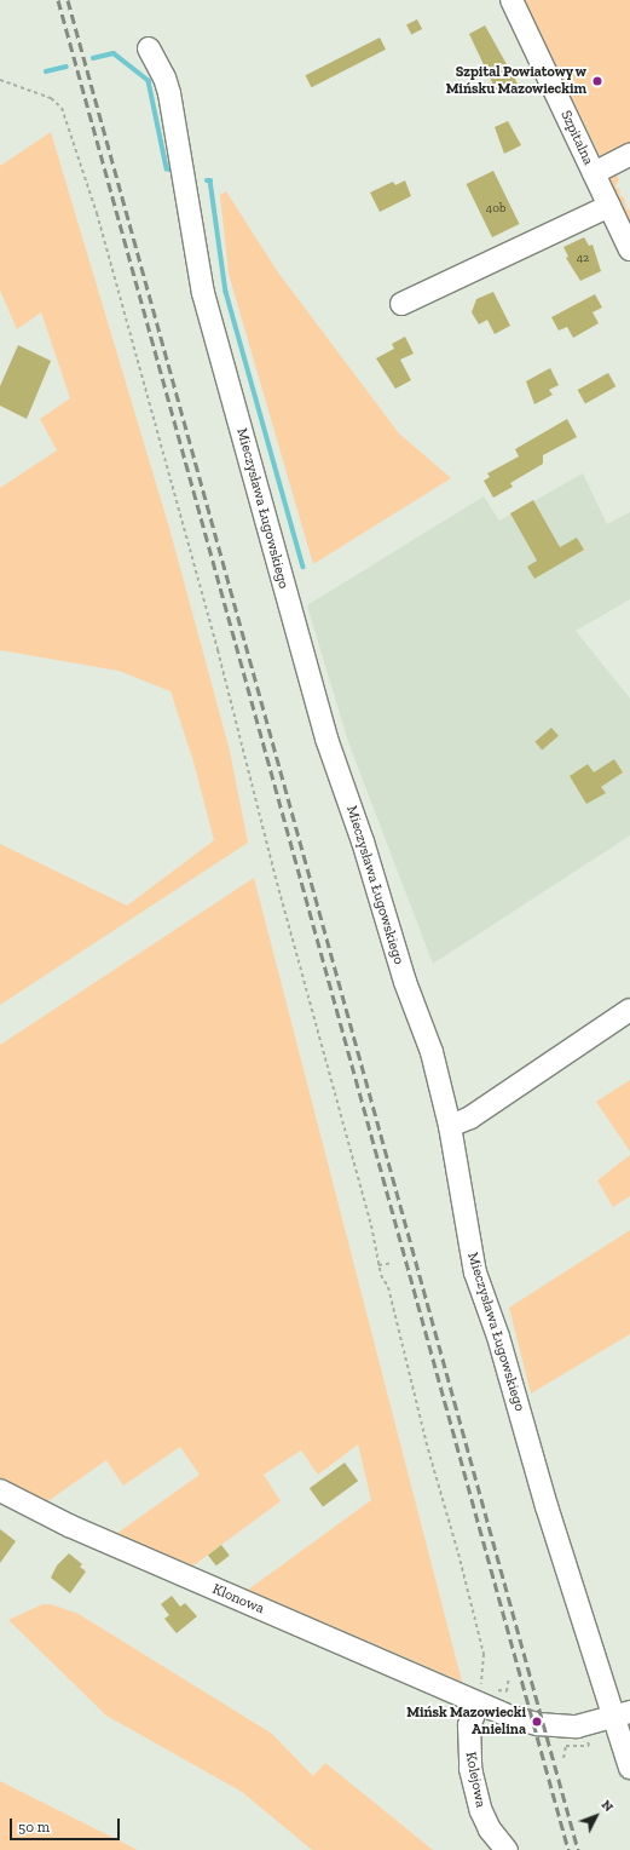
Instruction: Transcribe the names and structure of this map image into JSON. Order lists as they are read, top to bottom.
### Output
{
  "streets": {
    "street": [
      "Szpitalna",
      "Mieczysława Ługowskiego",
      "Klonowa",
      "Kolejowa"
    ]
  },
  "crossings": [
    ["Mieczysława Ługowskiego", "Klonowa"],
    ["Klonowa", "Kolejowa"]
  ],
  "places": ["Szpital Powiatowy w Mińsku Mazowieckim", "Mińsk Mazowiecki Anielina"],
  "house_numbers": ["40b", "42"],
  "scale_bar": "50 m",
  "north": "top right"
}
